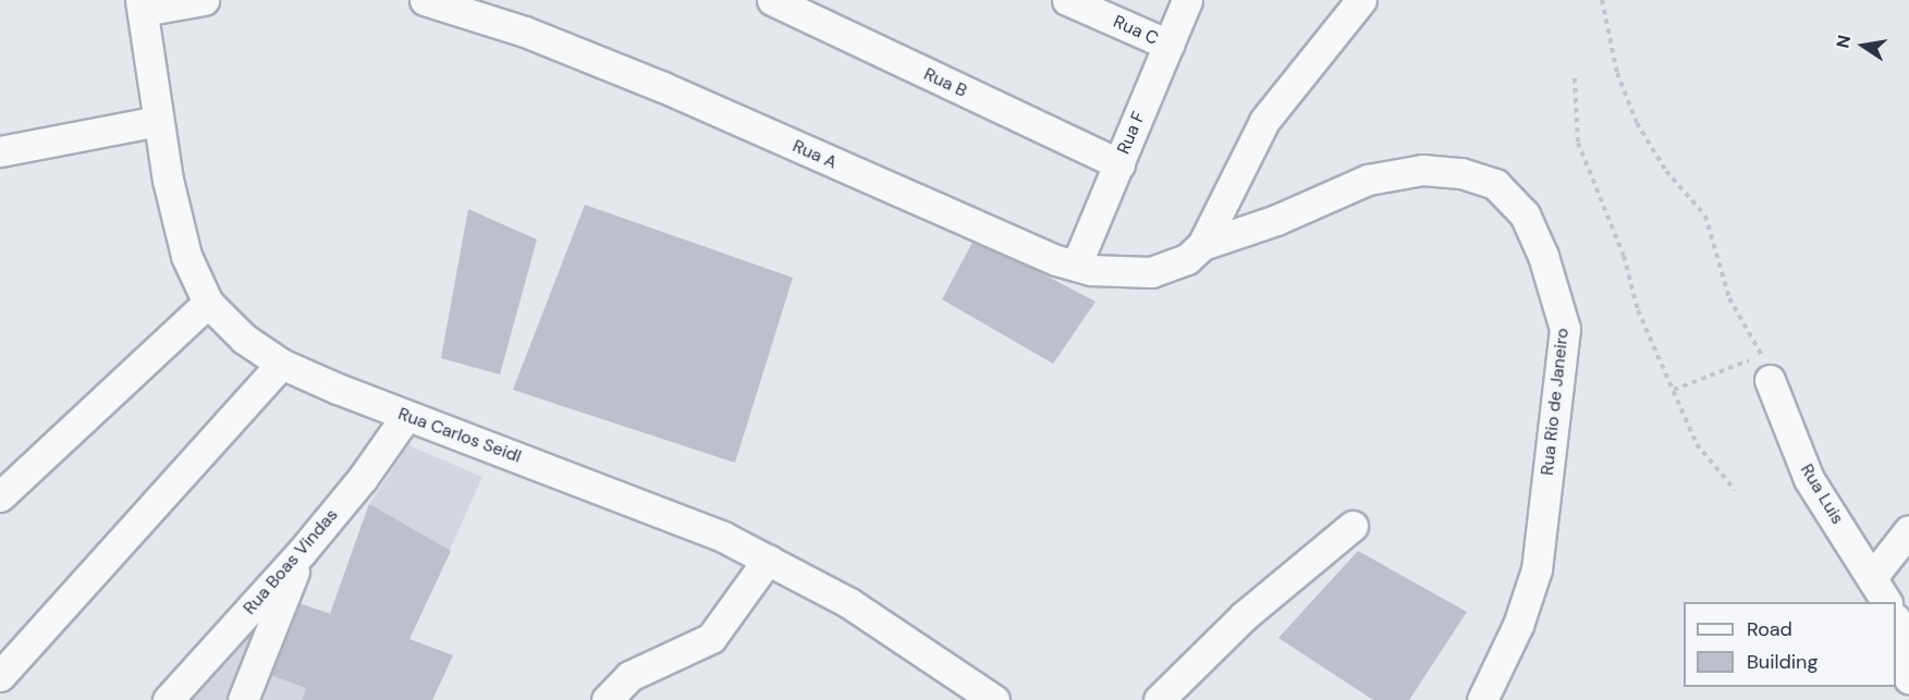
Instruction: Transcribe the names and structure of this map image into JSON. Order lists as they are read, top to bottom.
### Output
{
  "streets": {
    "street": [
      "Rua C",
      "Rua B",
      "Rua F",
      "Rua A",
      "Rua Rio de Janeiro",
      "Rua Carlos Seidl",
      "Rua Luis",
      "Rua Boas Vindas"
    ]
  },
  "crossings": [
    ["Rua C", "Rua F"],
    ["Rua B", "Rua F"],
    ["Rua F", "Rua A"],
    ["Rua A", "Rua Rio de Janeiro"],
    ["Rua Carlos Seidl", "Rua Boas Vindas"]
  ],
  "legend": ["Road", "Building"],
  "north": "left"
}
